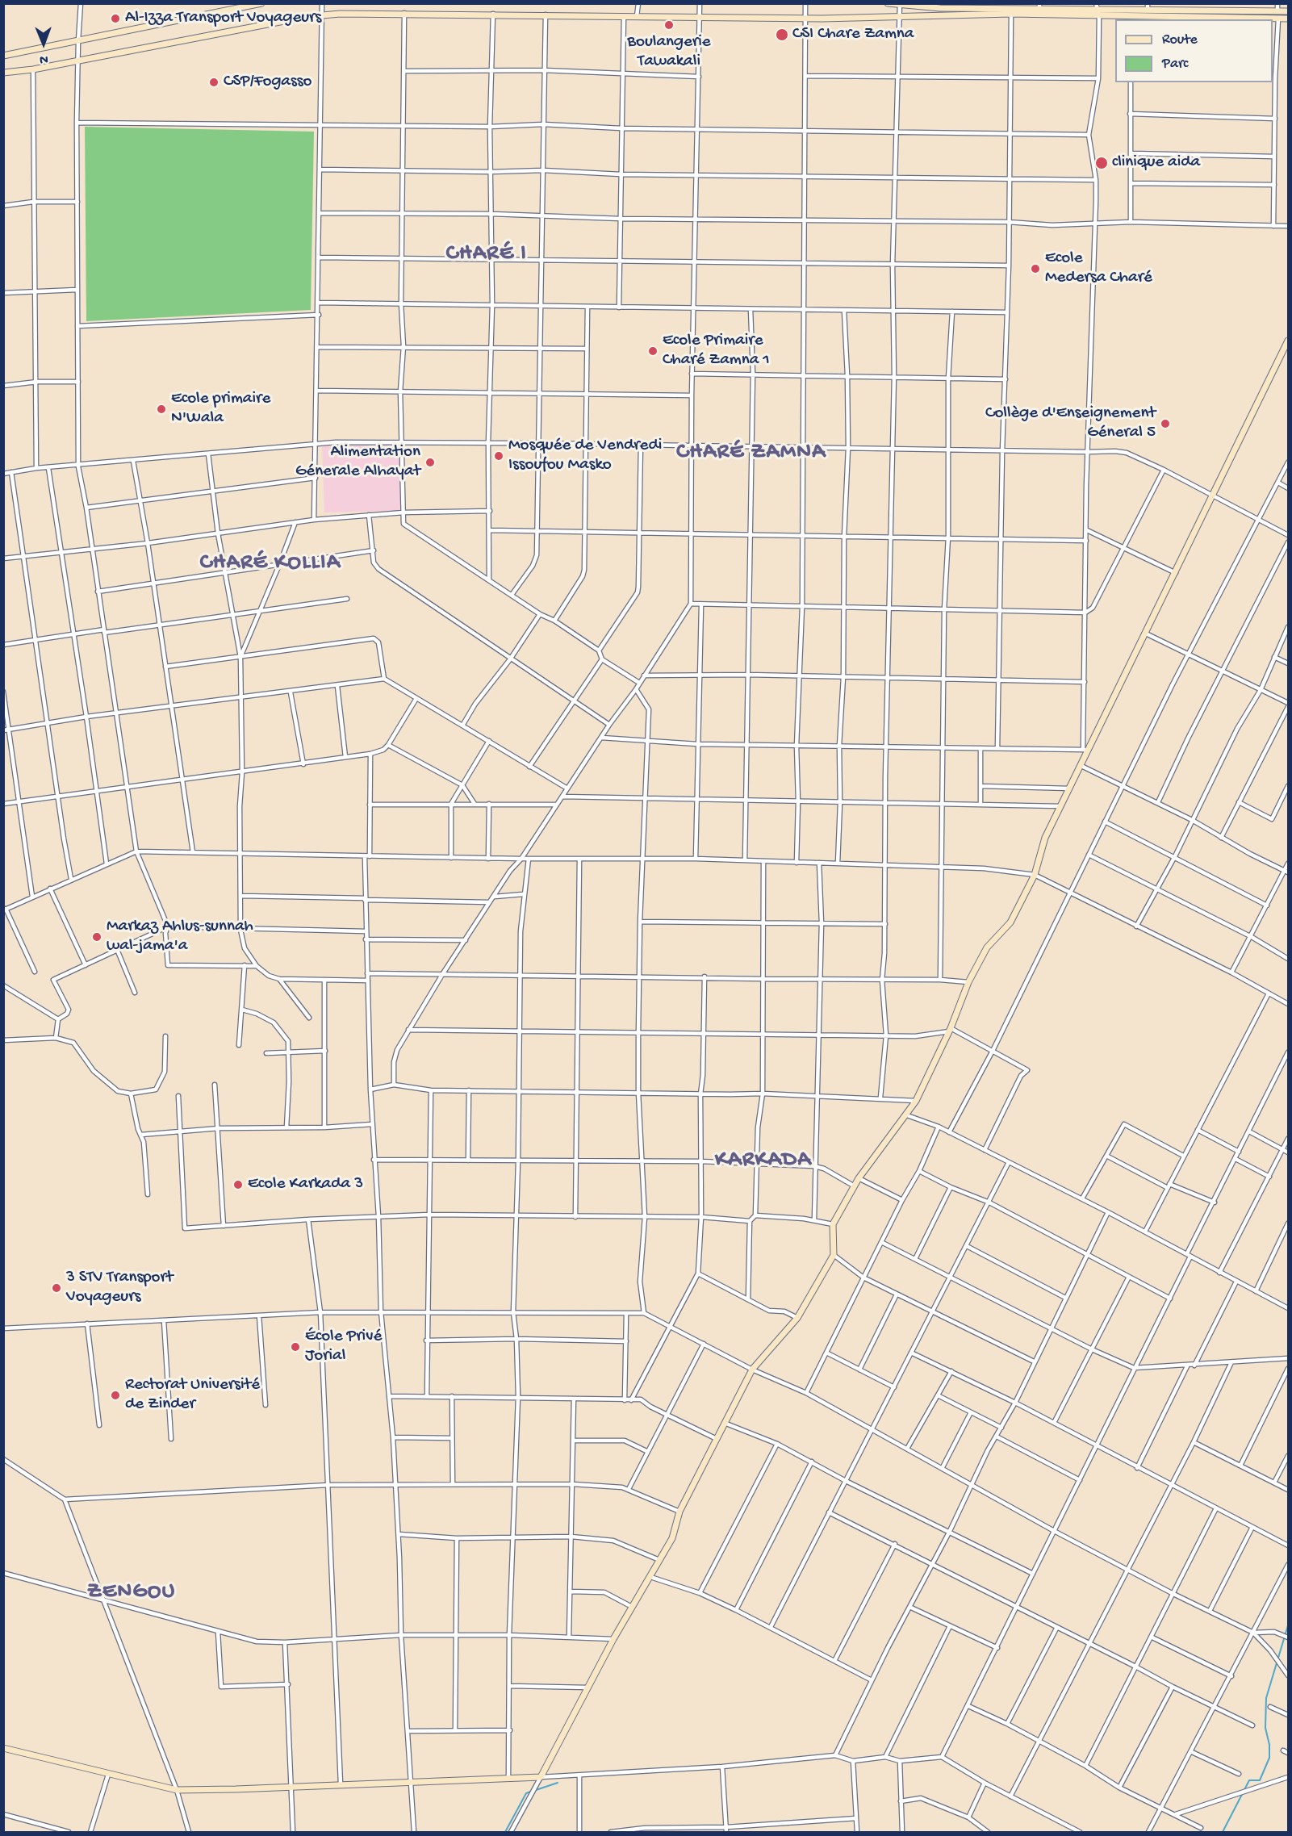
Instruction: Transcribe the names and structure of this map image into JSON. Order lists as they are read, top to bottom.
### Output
{
  "districts": [
    "CHARÉ I",
    "CHARÉ ZAMNA",
    "CHARÉ KOLLIA",
    "KARKADA",
    "ZENGOU"
  ],
  "places": [
    "Al-Izza Transport Voyageurs",
    "Boulangerie Tawakali",
    "CSI Chare Zamna",
    "CSP/Fogasso",
    "clinique aida",
    "Ecole Medersa Charé",
    "Ecole Primaire Charé Zamna 1",
    "Ecole primaire N'Wala",
    "Collège d'Enseignement Géneral 5",
    "Mosquée de Vendredi Issoufou Masko",
    "Alimentation Génerale Alhayat",
    "Markaz Ahlus-sunnah wal-jama'a",
    "Ecole Karkada 3",
    "3 STV Transport Voyageurs",
    "École Privé Jorial",
    "Rectorat Université de Zinder"
  ],
  "legend": ["Route", "Parc"],
  "north": "bottom"
}
